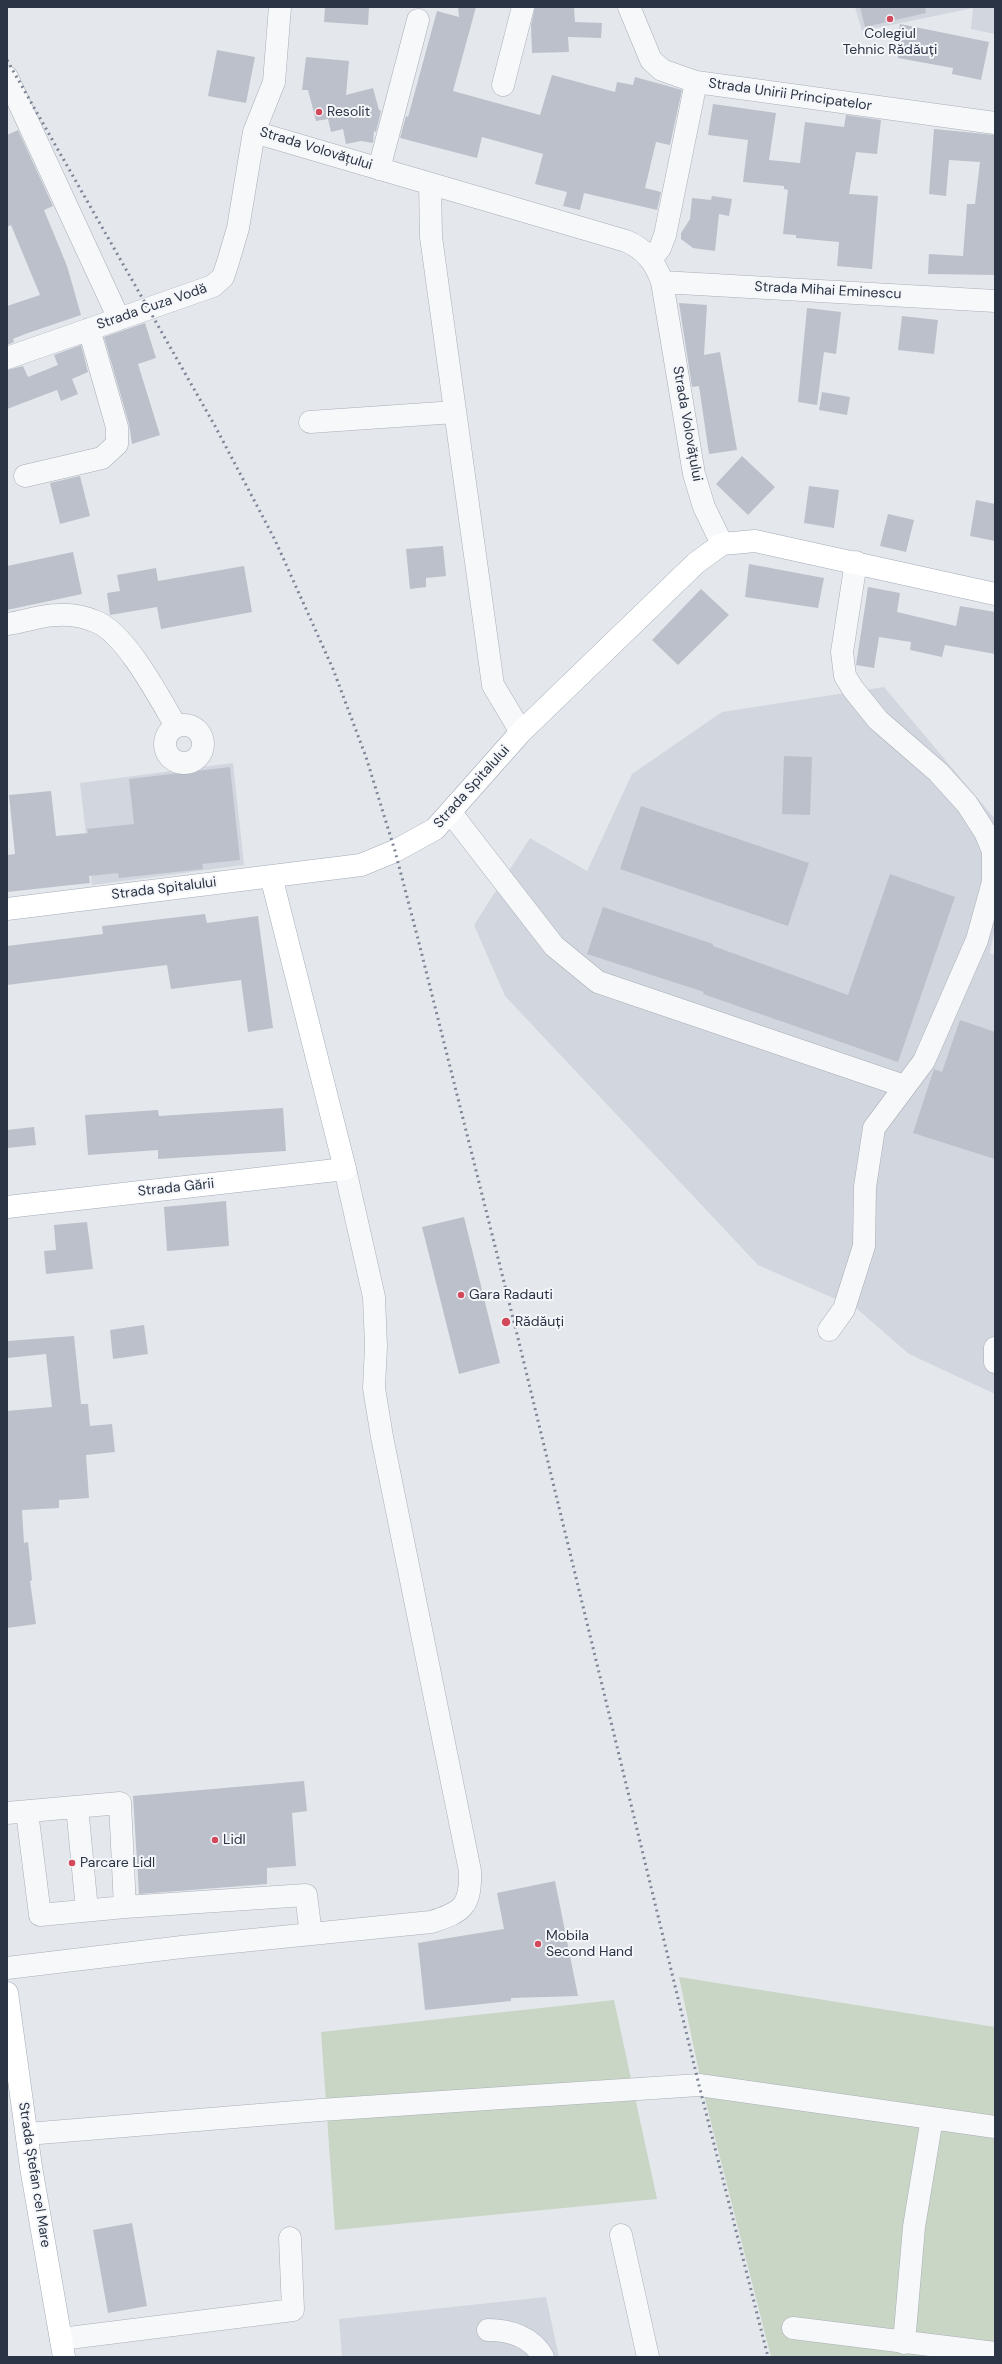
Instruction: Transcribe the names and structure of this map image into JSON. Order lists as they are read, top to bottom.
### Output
{
  "streets": {
    "main road": ["Strada Spitalului", "Strada Gării", "Strada Ștefan cel Mare"],
    "street": [
      "Strada Unirii Principatelor",
      "Strada Volovățului",
      "Strada Mihai Eminescu",
      "Strada Cuza Vodă"
    ]
  },
  "crossings": [
    ["Strada Unirii Principatelor", "Strada Volovățului"],
    ["Strada Volovățului", "Strada Mihai Eminescu"],
    ["Strada Volovățului", "Strada Cuza Vodă"],
    ["Strada Volovățului", "Strada Spitalului"]
  ],
  "places": [
    "Colegiul Tehnic Rădăuți",
    "Resolit",
    "Gara Radauti",
    "Rădăuți",
    "Lidl",
    "Parcare Lidl",
    "Mobila Second Hand"
  ]
}
